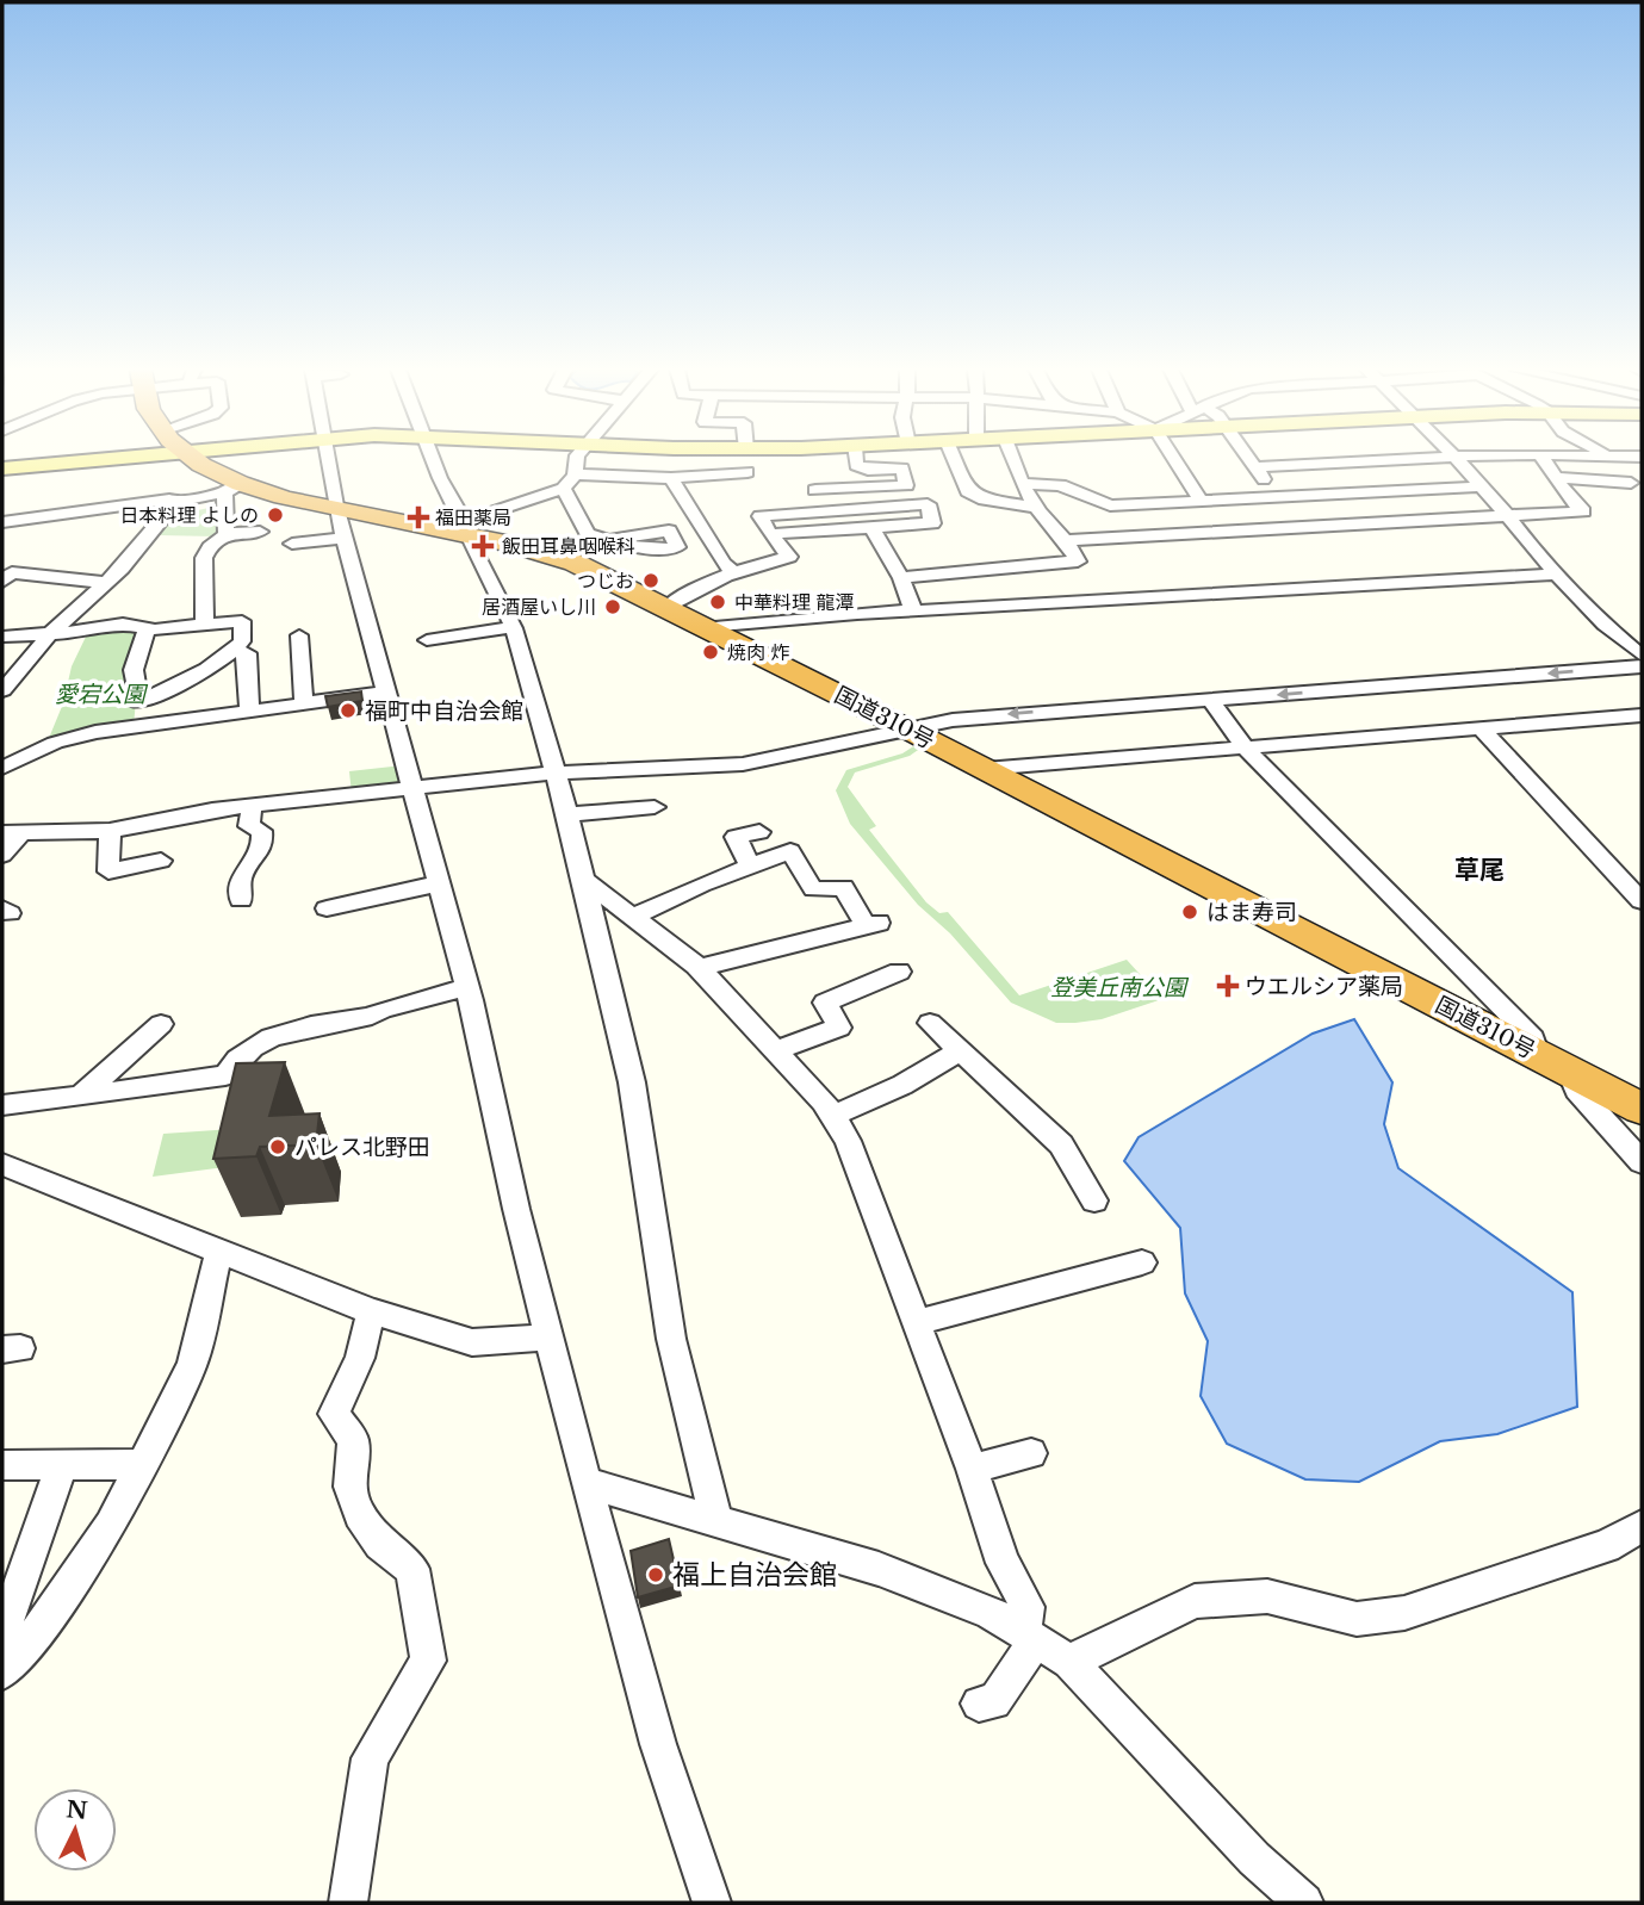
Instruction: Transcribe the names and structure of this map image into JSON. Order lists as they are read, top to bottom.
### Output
{
  "streets": {
    "highway": ["国道310号"]
  },
  "districts": ["草尾"],
  "parks": ["愛宕公園", "登美丘南公園"],
  "places": {
    "other": [
      "日本料理 よしの",
      "つじお",
      "中華料理 龍潭",
      "居酒屋いし川",
      "焼肉 炸",
      "福町中自治会館",
      "はま寿司",
      "パレス北野田",
      "福上自治会館"
    ],
    "health": ["福田薬局", "飯田耳鼻咽喉科", "ウエルシア薬局"]
  },
  "north": "top"
}
